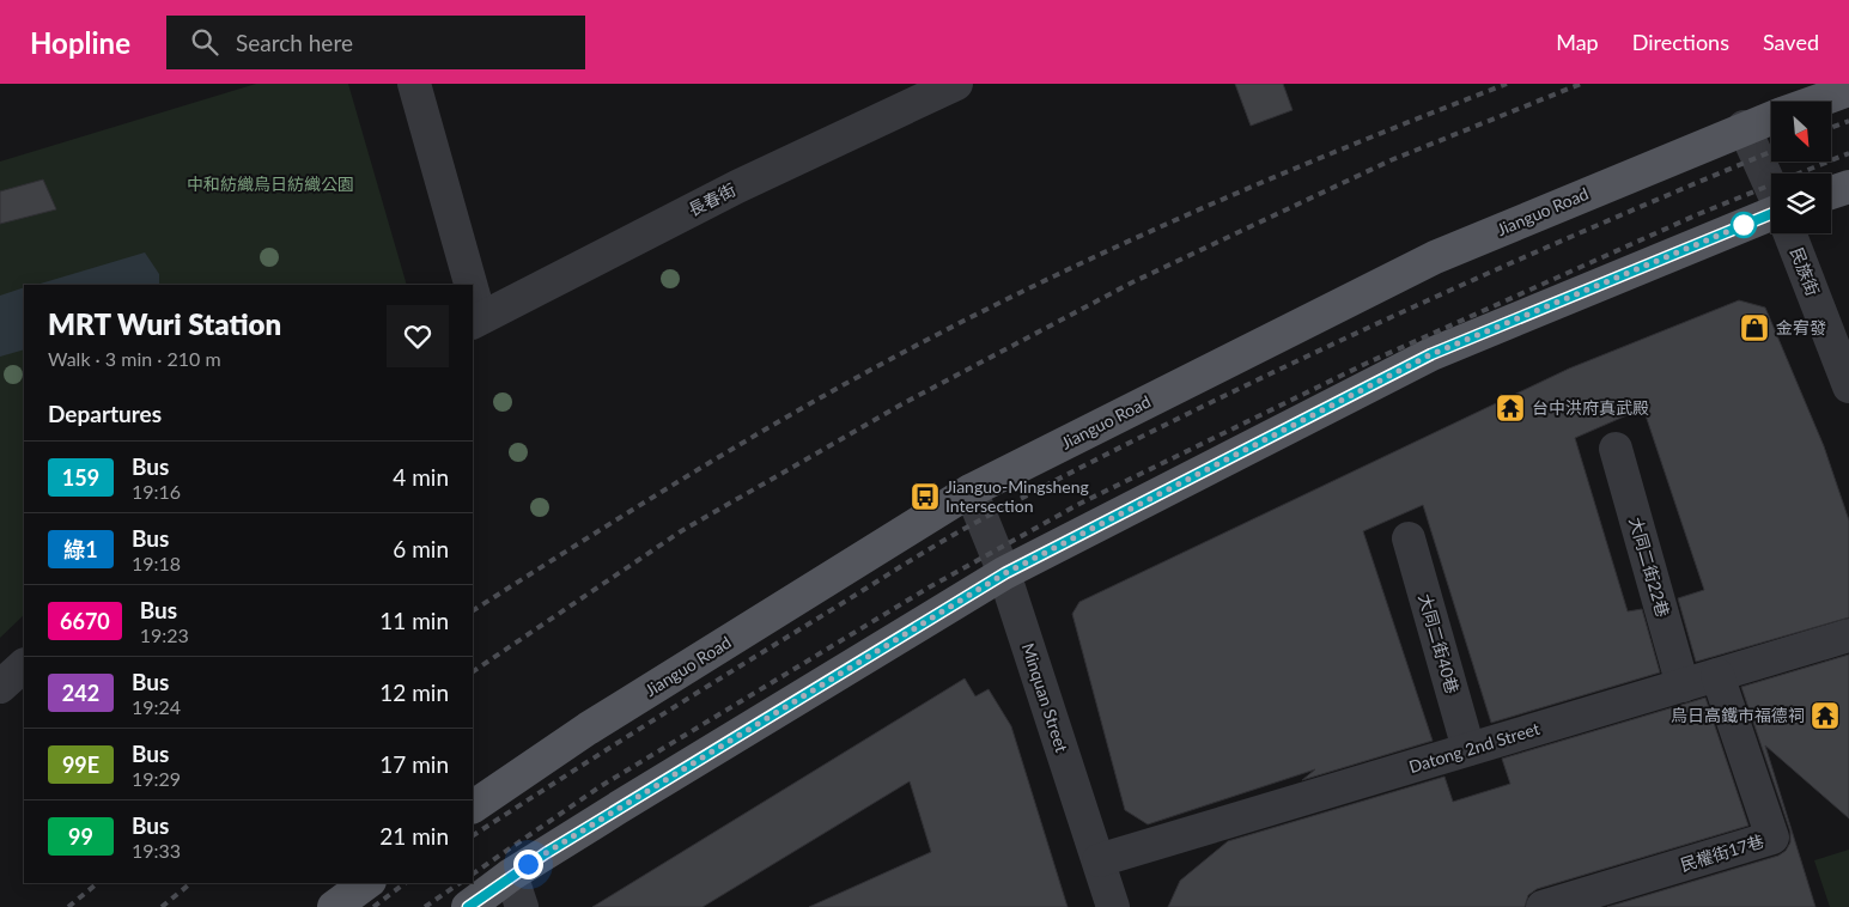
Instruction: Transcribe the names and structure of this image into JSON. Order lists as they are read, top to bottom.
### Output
{
  "streets": {
    "main road": ["Jianguo Road"],
    "street": [
      "長春街",
      "民族街",
      "大同二街22巷",
      "大同二街40巷",
      "Minquan Street",
      "Datong 2nd Street",
      "民權街17巷"
    ]
  },
  "crossings": [
    ["Jianguo Road", "民族街"],
    ["Jianguo Road", "Minquan Street"],
    ["大同二街22巷", "Datong 2nd Street"],
    ["大同二街40巷", "Datong 2nd Street"],
    ["Minquan Street", "Datong 2nd Street"],
    ["Datong 2nd Street", "民權街17巷"]
  ],
  "parks": ["中和紡織烏日紡織公園"],
  "places": {
    "shop": ["金宥發"],
    "temple": ["台中洪府真武殿", "烏日高鐵市福德祠"],
    "bus stop": ["Jianguo-Mingsheng Intersection"]
  },
  "lines": ["bus line 159"],
  "north": "bottom right",
  "page": {
    "header": "Hopline",
    "search": "Search here",
    "nav": ["Map", "Directions", "Saved"],
    "heading": [
      ["MRT Wuri Station", "Walk · 3 min · 210 m"],
      "Departures"
    ],
    "list": [
      {
        "mark": "159",
        "name": "Bus",
        "note": "19:16",
        "value": "4 min"
      },
      {
        "mark": "綠1",
        "name": "Bus",
        "note": "19:18",
        "value": "6 min"
      },
      {
        "mark": "6670",
        "name": "Bus",
        "note": "19:23",
        "value": "11 min"
      },
      {
        "mark": "242",
        "name": "Bus",
        "note": "19:24",
        "value": "12 min"
      },
      {
        "mark": "99E",
        "name": "Bus",
        "note": "19:29",
        "value": "17 min"
      },
      {
        "mark": "99",
        "name": "Bus",
        "note": "19:33",
        "value": "21 min"
      }
    ]
  }
}
